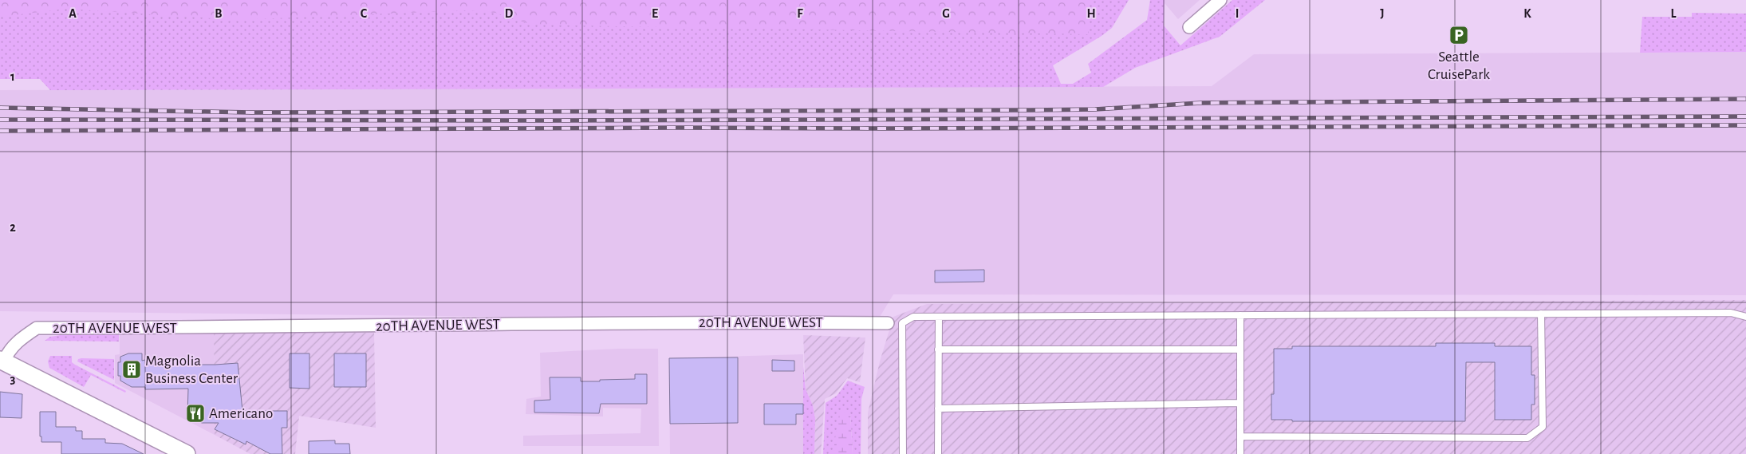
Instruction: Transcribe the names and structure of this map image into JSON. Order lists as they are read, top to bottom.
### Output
{
  "streets": {
    "street": ["20TH AVENUE WEST"]
  },
  "places": {
    "parking": ["Seattle CruisePark"],
    "building": ["Magnolia Business Center"],
    "restaurant": ["Americano"]
  },
  "grid": {
    "columns": [
      "A",
      "B",
      "C",
      "D",
      "E",
      "F",
      "G",
      "H",
      "I",
      "J",
      "K",
      "L"
    ],
    "rows": ["1", "2", "3"]
  }
}
